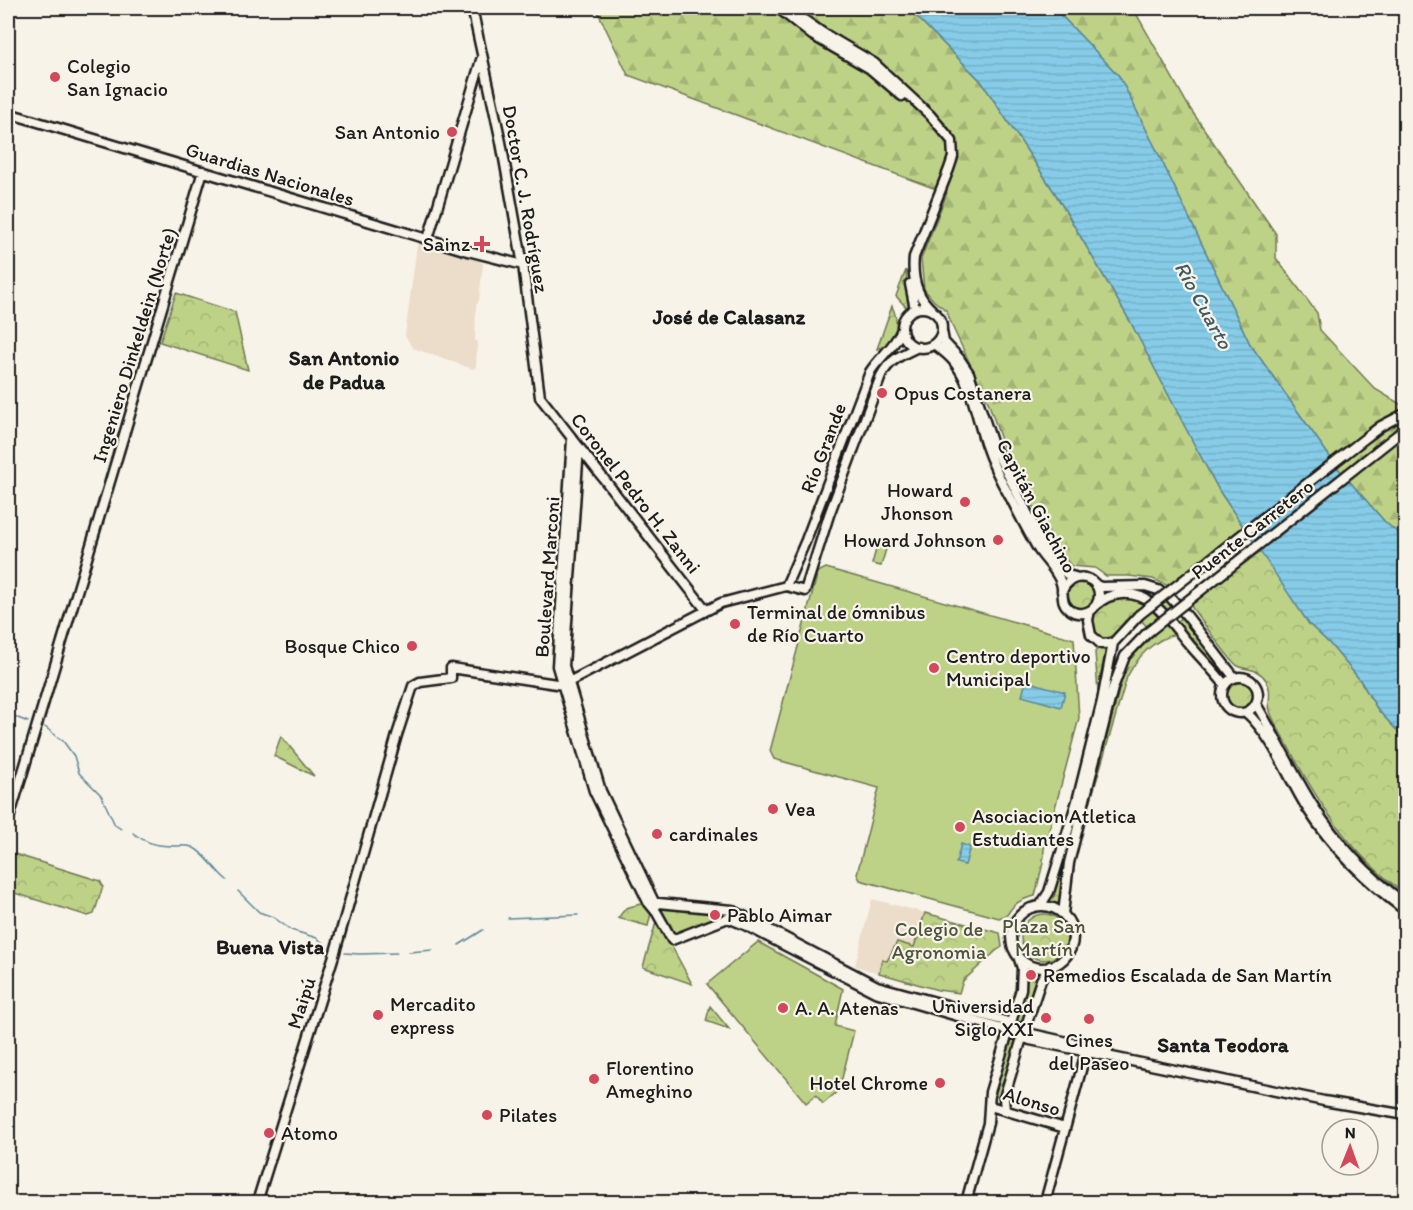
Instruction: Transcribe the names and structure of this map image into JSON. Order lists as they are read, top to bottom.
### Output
{
  "streets": {
    "main road": [
      "Guardias Nacionales",
      "Doctor C. J. Rodríguez",
      "Ingeniero Dinkeldein (Norte)",
      "Río Grande",
      "Coronel Pedro H. Zanni",
      "Capitán Giachino",
      "Puente Carretero",
      "Boulevard Marconi",
      "Maipú",
      "Alonso"
    ]
  },
  "crossings": [
    ["Guardias Nacionales", "Doctor C. J. Rodríguez"],
    ["Guardias Nacionales", "Ingeniero Dinkeldein (Norte)"],
    ["Doctor C. J. Rodríguez", "Coronel Pedro H. Zanni"],
    ["Río Grande", "Capitán Giachino"],
    ["Coronel Pedro H. Zanni", "Boulevard Marconi"],
    ["Boulevard Marconi", "Maipú"]
  ],
  "districts": [
    "José de Calasanz",
    "San Antonio de Padua",
    "Buena Vista",
    "Santa Teodora"
  ],
  "water": ["Río Cuarto"],
  "parks": ["Plaza San Martín", "Colegio de Agronomia"],
  "places": {
    "other": [
      "Colegio San Ignacio",
      "San Antonio",
      "Opus Costanera",
      "Howard Jhonson",
      "Howard Johnson",
      "Terminal de ómnibus de Río Cuarto",
      "Bosque Chico",
      "Centro deportivo Municipal",
      "Vea",
      "Asociacion Atletica Estudiantes",
      "cardinales",
      "Pablo Aimar",
      "Remedios Escalada de San Martín",
      "A. A. Atenas",
      "Mercadito express",
      "Universidad Siglo XXI",
      "Cines del Paseo",
      "Florentino Ameghino",
      "Hotel Chrome",
      "Pilates",
      "Atomo"
    ],
    "health": ["Sainz"]
  },
  "north": "top"
}
